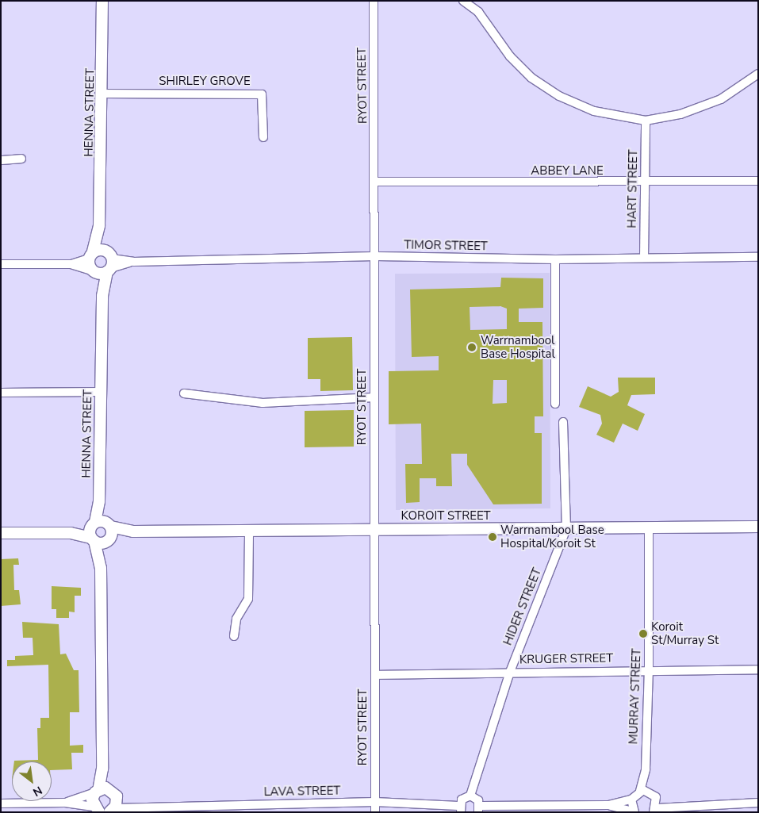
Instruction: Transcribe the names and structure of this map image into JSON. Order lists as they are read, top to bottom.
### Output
{
  "streets": {
    "street": [
      "SHIRLEY GROVE",
      "RYOT STREET",
      "HENNA STREET",
      "ABBEY LANE",
      "HART STREET",
      "TIMOR STREET",
      "KOROIT STREET",
      "HIDER STREET",
      "KRUGER STREET",
      "MURRAY STREET",
      "LAVA STREET"
    ]
  },
  "crossings": [
    ["SHIRLEY GROVE", "HENNA STREET"],
    ["RYOT STREET", "ABBEY LANE"],
    ["RYOT STREET", "TIMOR STREET"],
    ["RYOT STREET", "KOROIT STREET"],
    ["RYOT STREET", "KRUGER STREET"],
    ["RYOT STREET", "LAVA STREET"],
    ["HENNA STREET", "TIMOR STREET"],
    ["HENNA STREET", "KOROIT STREET"],
    ["ABBEY LANE", "HART STREET"],
    ["HART STREET", "TIMOR STREET"],
    ["KOROIT STREET", "HIDER STREET"],
    ["KOROIT STREET", "MURRAY STREET"],
    ["HIDER STREET", "KRUGER STREET"],
    ["KRUGER STREET", "MURRAY STREET"]
  ],
  "places": ["Warrnambool Base Hospital", "Warrnambool Base Hospital/Koroit St", "Koroit St/Murray St"],
  "north": "bottom right"
}
